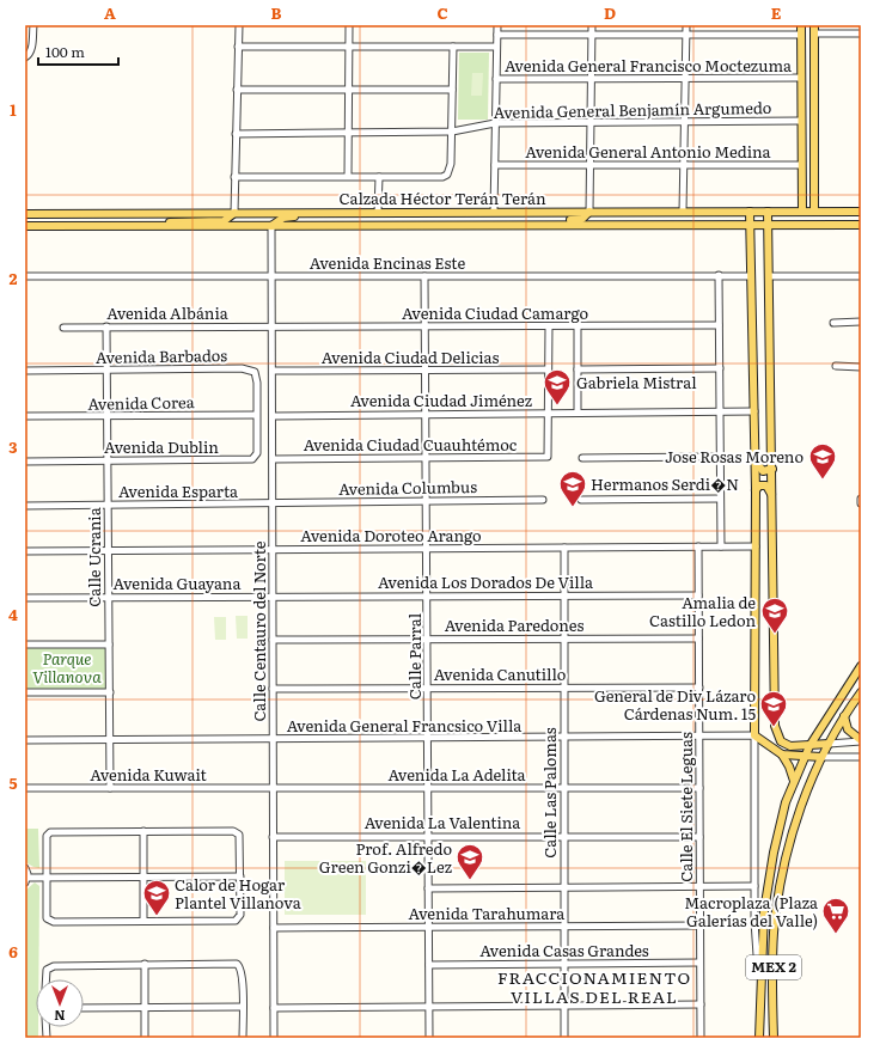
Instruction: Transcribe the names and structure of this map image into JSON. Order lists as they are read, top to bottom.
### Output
{
  "streets": {
    "main road": ["Calzada Héctor Terán Terán", "MEX 2"],
    "street": [
      "Avenida General Francisco Moctezuma",
      "Avenida General Benjamín Argumedo",
      "Avenida General Antonio Medina",
      "Avenida Encinas Este",
      "Avenida Albánia",
      "Avenida Ciudad Camargo",
      "Avenida Barbados",
      "Avenida Ciudad Delicias",
      "Avenida Ciudad Jiménez",
      "Avenida Corea",
      "Avenida Ciudad Cuauhtémoc",
      "Avenida Dublin",
      "Avenida Columbus",
      "Avenida Esparta",
      "Avenida Doroteo Arango",
      "Calle Ucrania",
      "Avenida Los Dorados De Villa",
      "Avenida Guayana",
      "Avenida Paredones",
      "Calle Centauro del Norte",
      "Calle Parral",
      "Avenida Canutillo",
      "Avenida General Francsico Villa",
      "Avenida Kuwait",
      "Avenida La Adelita",
      "Calle Las Palomas",
      "Calle El Siete Leguas",
      "Avenida La Valentina",
      "Avenida Tarahumara",
      "Avenida Casas Grandes"
    ]
  },
  "crossings": [
    ["Calzada Héctor Terán Terán", "Calle Centauro del Norte"],
    ["Avenida Encinas Este", "Calle Centauro del Norte"],
    ["Avenida Encinas Este", "Calle Parral"],
    ["Avenida Albánia", "Avenida Ciudad Camargo"],
    ["Avenida Albánia", "Calle Ucrania"],
    ["Avenida Albánia", "Calle Centauro del Norte"],
    ["Avenida Ciudad Camargo", "Calle Centauro del Norte"],
    ["Avenida Ciudad Camargo", "Calle Parral"],
    ["Avenida Barbados", "Avenida Corea"],
    ["Avenida Barbados", "Avenida Dublin"],
    ["Avenida Barbados", "Calle Ucrania"],
    ["Avenida Ciudad Delicias", "Calle Centauro del Norte"],
    ["Avenida Ciudad Delicias", "Calle Parral"],
    ["Avenida Ciudad Jiménez", "Avenida Ciudad Cuauhtémoc"],
    ["Avenida Ciudad Jiménez", "Calle Centauro del Norte"],
    ["Avenida Ciudad Jiménez", "Calle Parral"],
    ["Avenida Corea", "Avenida Dublin"],
    ["Avenida Corea", "Calle Ucrania"],
    ["Avenida Ciudad Cuauhtémoc", "Calle Centauro del Norte"],
    ["Avenida Ciudad Cuauhtémoc", "Calle Parral"],
    ["Avenida Dublin", "Calle Ucrania"],
    ["Avenida Columbus", "Avenida Esparta"],
    ["Avenida Columbus", "Calle Centauro del Norte"],
    ["Avenida Columbus", "Calle Parral"],
    ["Avenida Esparta", "Calle Ucrania"],
    ["Avenida Esparta", "Calle Centauro del Norte"],
    ["Avenida Doroteo Arango", "Calle Ucrania"],
    ["Avenida Doroteo Arango", "Calle Centauro del Norte"],
    ["Avenida Doroteo Arango", "Calle Parral"],
    ["Avenida Doroteo Arango", "Calle Las Palomas"],
    ["Avenida Doroteo Arango", "Calle El Siete Leguas"],
    ["Calle Ucrania", "Avenida Guayana"],
    ["Calle Ucrania", "Avenida General Francsico Villa"],
    ["Calle Ucrania", "Avenida Kuwait"],
    ["Avenida Los Dorados De Villa", "Avenida Guayana"],
    ["Avenida Los Dorados De Villa", "Calle Centauro del Norte"],
    ["Avenida Los Dorados De Villa", "Calle Parral"],
    ["Avenida Los Dorados De Villa", "Calle Las Palomas"],
    ["Avenida Los Dorados De Villa", "Calle El Siete Leguas"],
    ["Avenida Guayana", "Calle Centauro del Norte"],
    ["Avenida Paredones", "Calle Centauro del Norte"],
    ["Avenida Paredones", "Calle Parral"],
    ["Avenida Paredones", "Calle Las Palomas"],
    ["Avenida Paredones", "Calle El Siete Leguas"],
    ["Calle Centauro del Norte", "Avenida Canutillo"],
    ["Calle Centauro del Norte", "Avenida General Francsico Villa"],
    ["Calle Centauro del Norte", "Avenida Kuwait"],
    ["Calle Centauro del Norte", "Avenida La Adelita"],
    ["Calle Centauro del Norte", "Avenida La Valentina"],
    ["Calle Centauro del Norte", "Avenida Tarahumara"],
    ["Calle Parral", "Avenida Canutillo"],
    ["Calle Parral", "Avenida General Francsico Villa"],
    ["Calle Parral", "Avenida La Adelita"],
    ["Calle Parral", "Avenida La Valentina"],
    ["Calle Parral", "Avenida Tarahumara"],
    ["Calle Parral", "Avenida Casas Grandes"],
    ["Avenida Canutillo", "Calle Las Palomas"],
    ["Avenida Canutillo", "Calle El Siete Leguas"],
    ["Avenida General Francsico Villa", "Calle Las Palomas"],
    ["Avenida General Francsico Villa", "Calle El Siete Leguas"],
    ["Avenida Kuwait", "Avenida La Adelita"],
    ["Avenida La Adelita", "Calle Las Palomas"],
    ["Avenida La Adelita", "Calle El Siete Leguas"],
    ["Calle Las Palomas", "Avenida La Valentina"],
    ["Calle Las Palomas", "Avenida Tarahumara"],
    ["Calle Las Palomas", "Avenida Casas Grandes"],
    ["Calle El Siete Leguas", "Avenida La Valentina"],
    ["Calle El Siete Leguas", "Avenida Tarahumara"],
    ["Calle El Siete Leguas", "Avenida Casas Grandes"]
  ],
  "districts": ["FRACCIONAMIENTO VILLAS DEL REAL"],
  "parks": ["Parque Villanova"],
  "places": {
    "school or university": [
      "Gabriela Mistral",
      "Jose Rosas Moreno",
      "Hermanos Serdi�N",
      "Amalia de Castillo Ledon",
      "General de Div Lázaro Cárdenas Num. 15",
      "Prof. Alfredo Green Gonzi�Lez",
      "Calor de Hogar Plantel Villanova"
    ],
    "supermarket": ["Macroplaza (Plaza Galerías del Valle)"]
  },
  "scale_bar": "100 m",
  "north": "bottom",
  "grid": {
    "columns": [
      "A",
      "B",
      "C",
      "D",
      "E"
    ],
    "rows": [
      "1",
      "2",
      "3",
      "4",
      "5",
      "6"
    ]
  }
}
